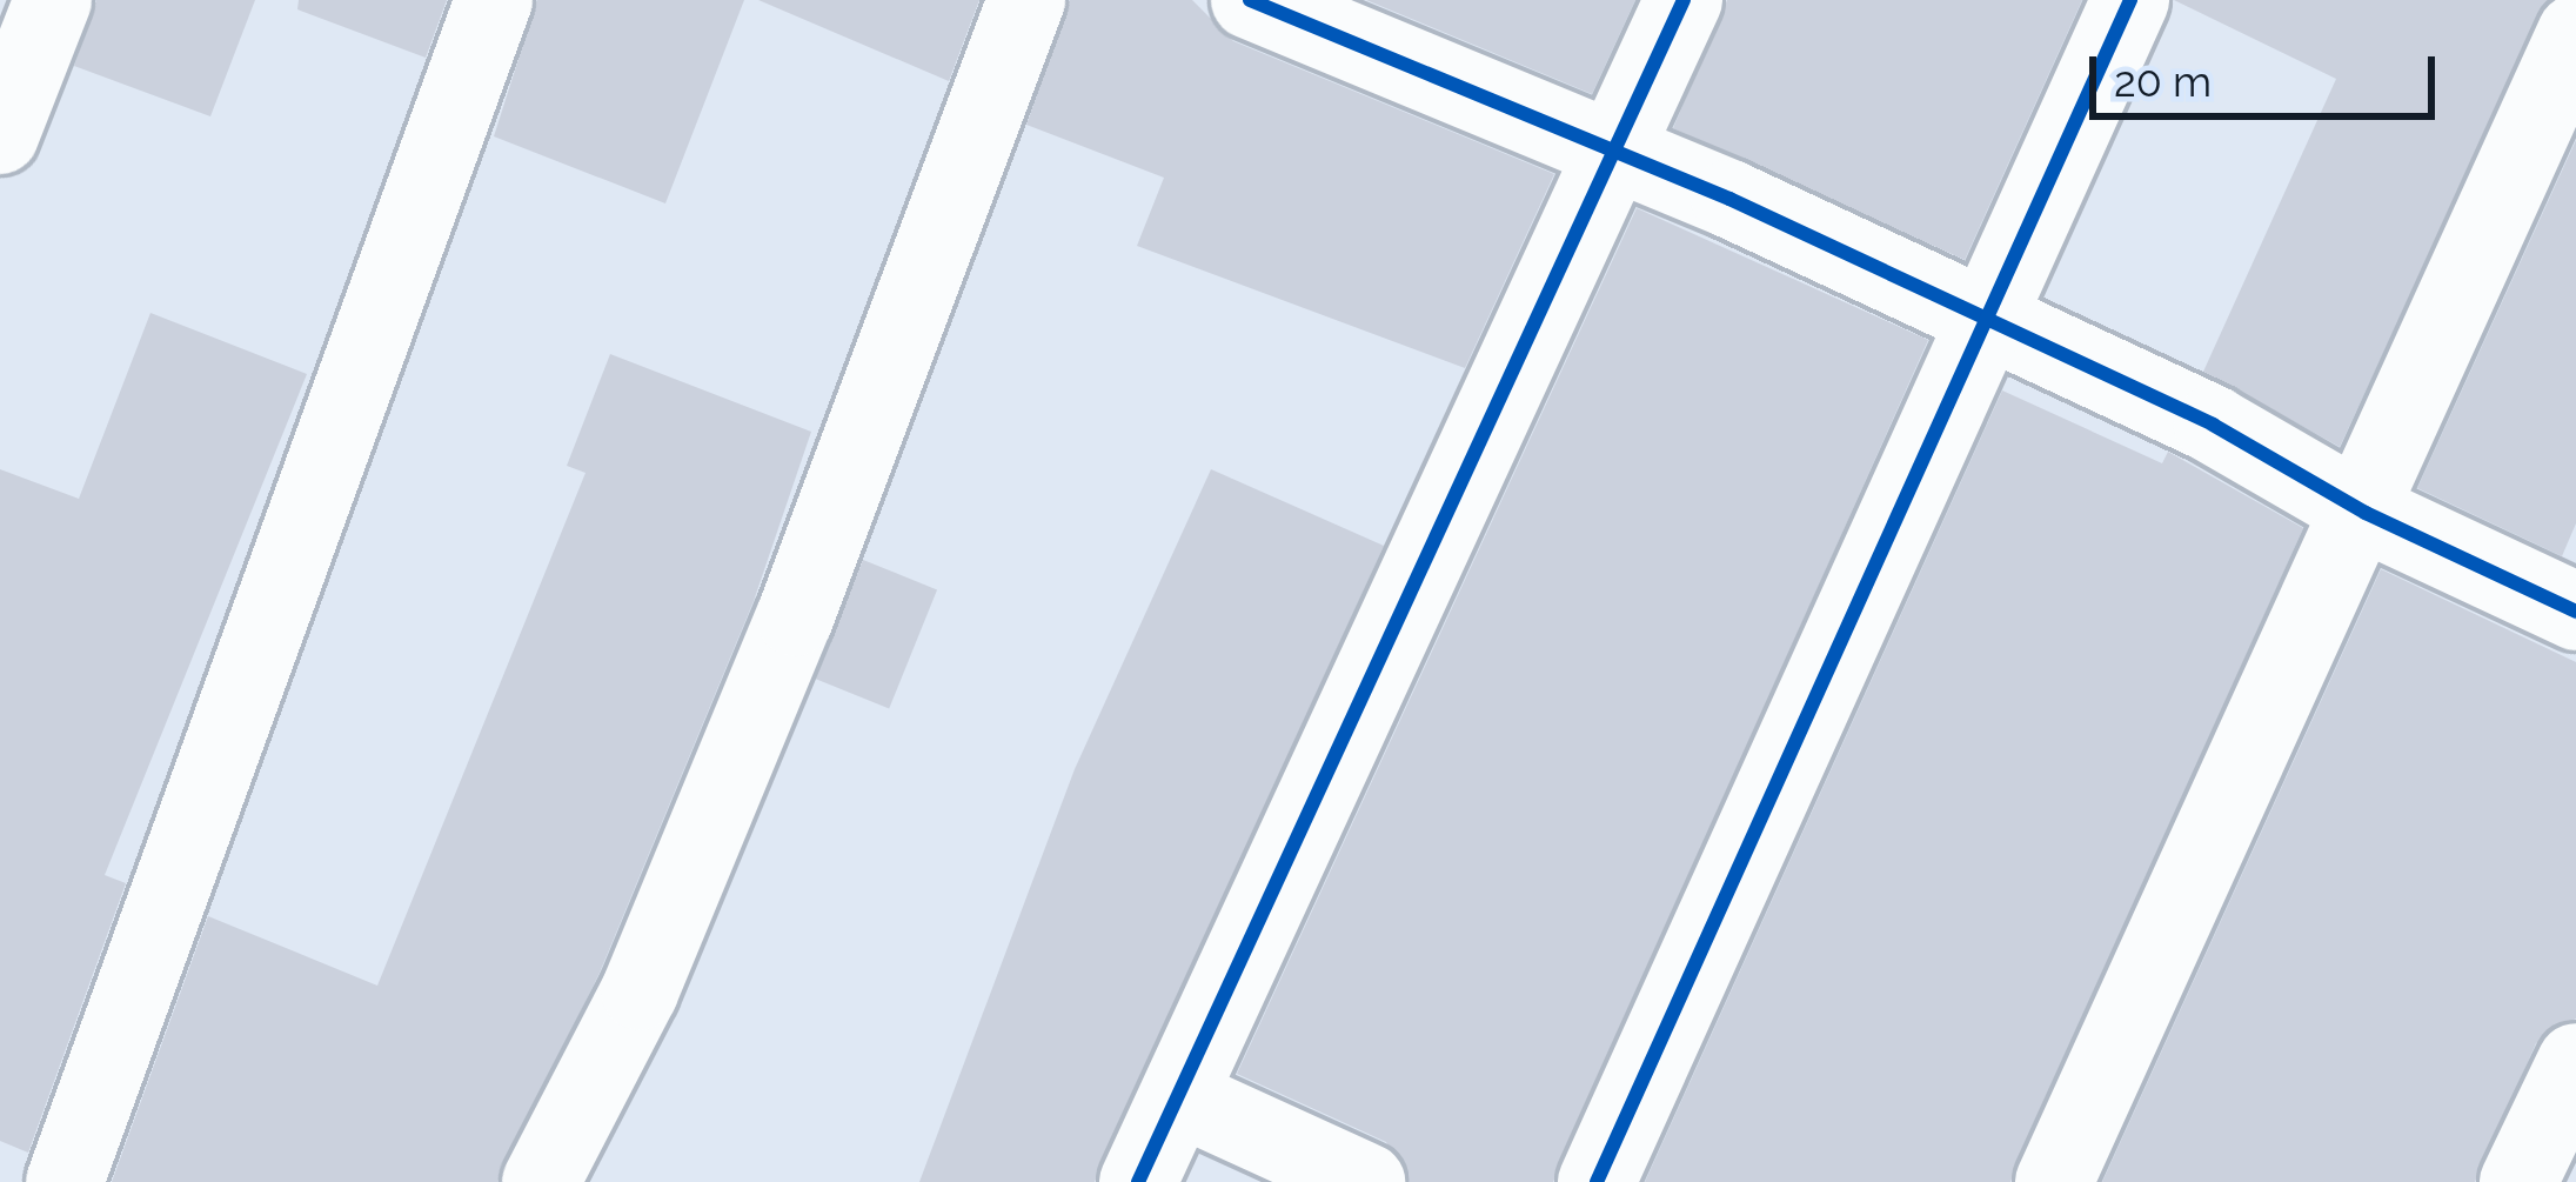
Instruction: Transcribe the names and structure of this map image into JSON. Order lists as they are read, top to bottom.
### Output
{
  "scale_bar": "20 m"
}
